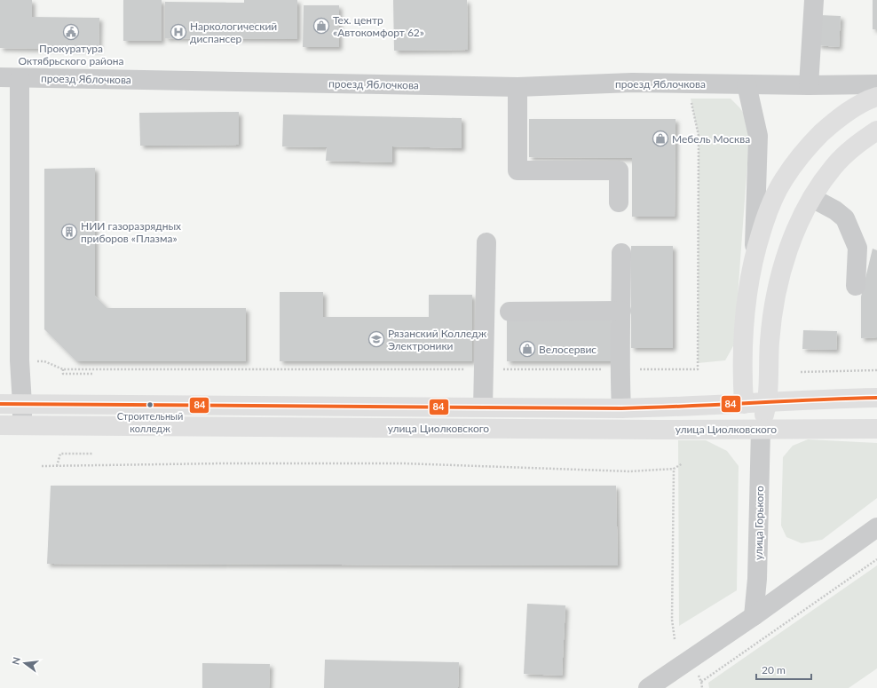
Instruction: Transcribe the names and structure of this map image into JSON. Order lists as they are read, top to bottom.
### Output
{
  "streets": {
    "main road": ["улица Циолковского"],
    "street": ["проезд Яблочкова", "улица Горького"]
  },
  "crossings": [
    ["улица Циолковского", "улица Горького"]
  ],
  "places": {
    "shop": ["Тех. центр «Автокомфорт 62»", "Мебель Москва", "Велосервис"],
    "public building": ["Прокуратура Октябрьского района"],
    "hospital": ["Наркологический диспансер"],
    "building": ["НИИ газоразрядных приборов «Плазма»"],
    "school or university": ["Рязанский Колледж Электроники"],
    "other": ["Строительный колледж"]
  },
  "lines": ["transit line 84"],
  "scale_bar": "20 m",
  "north": "left"
}
